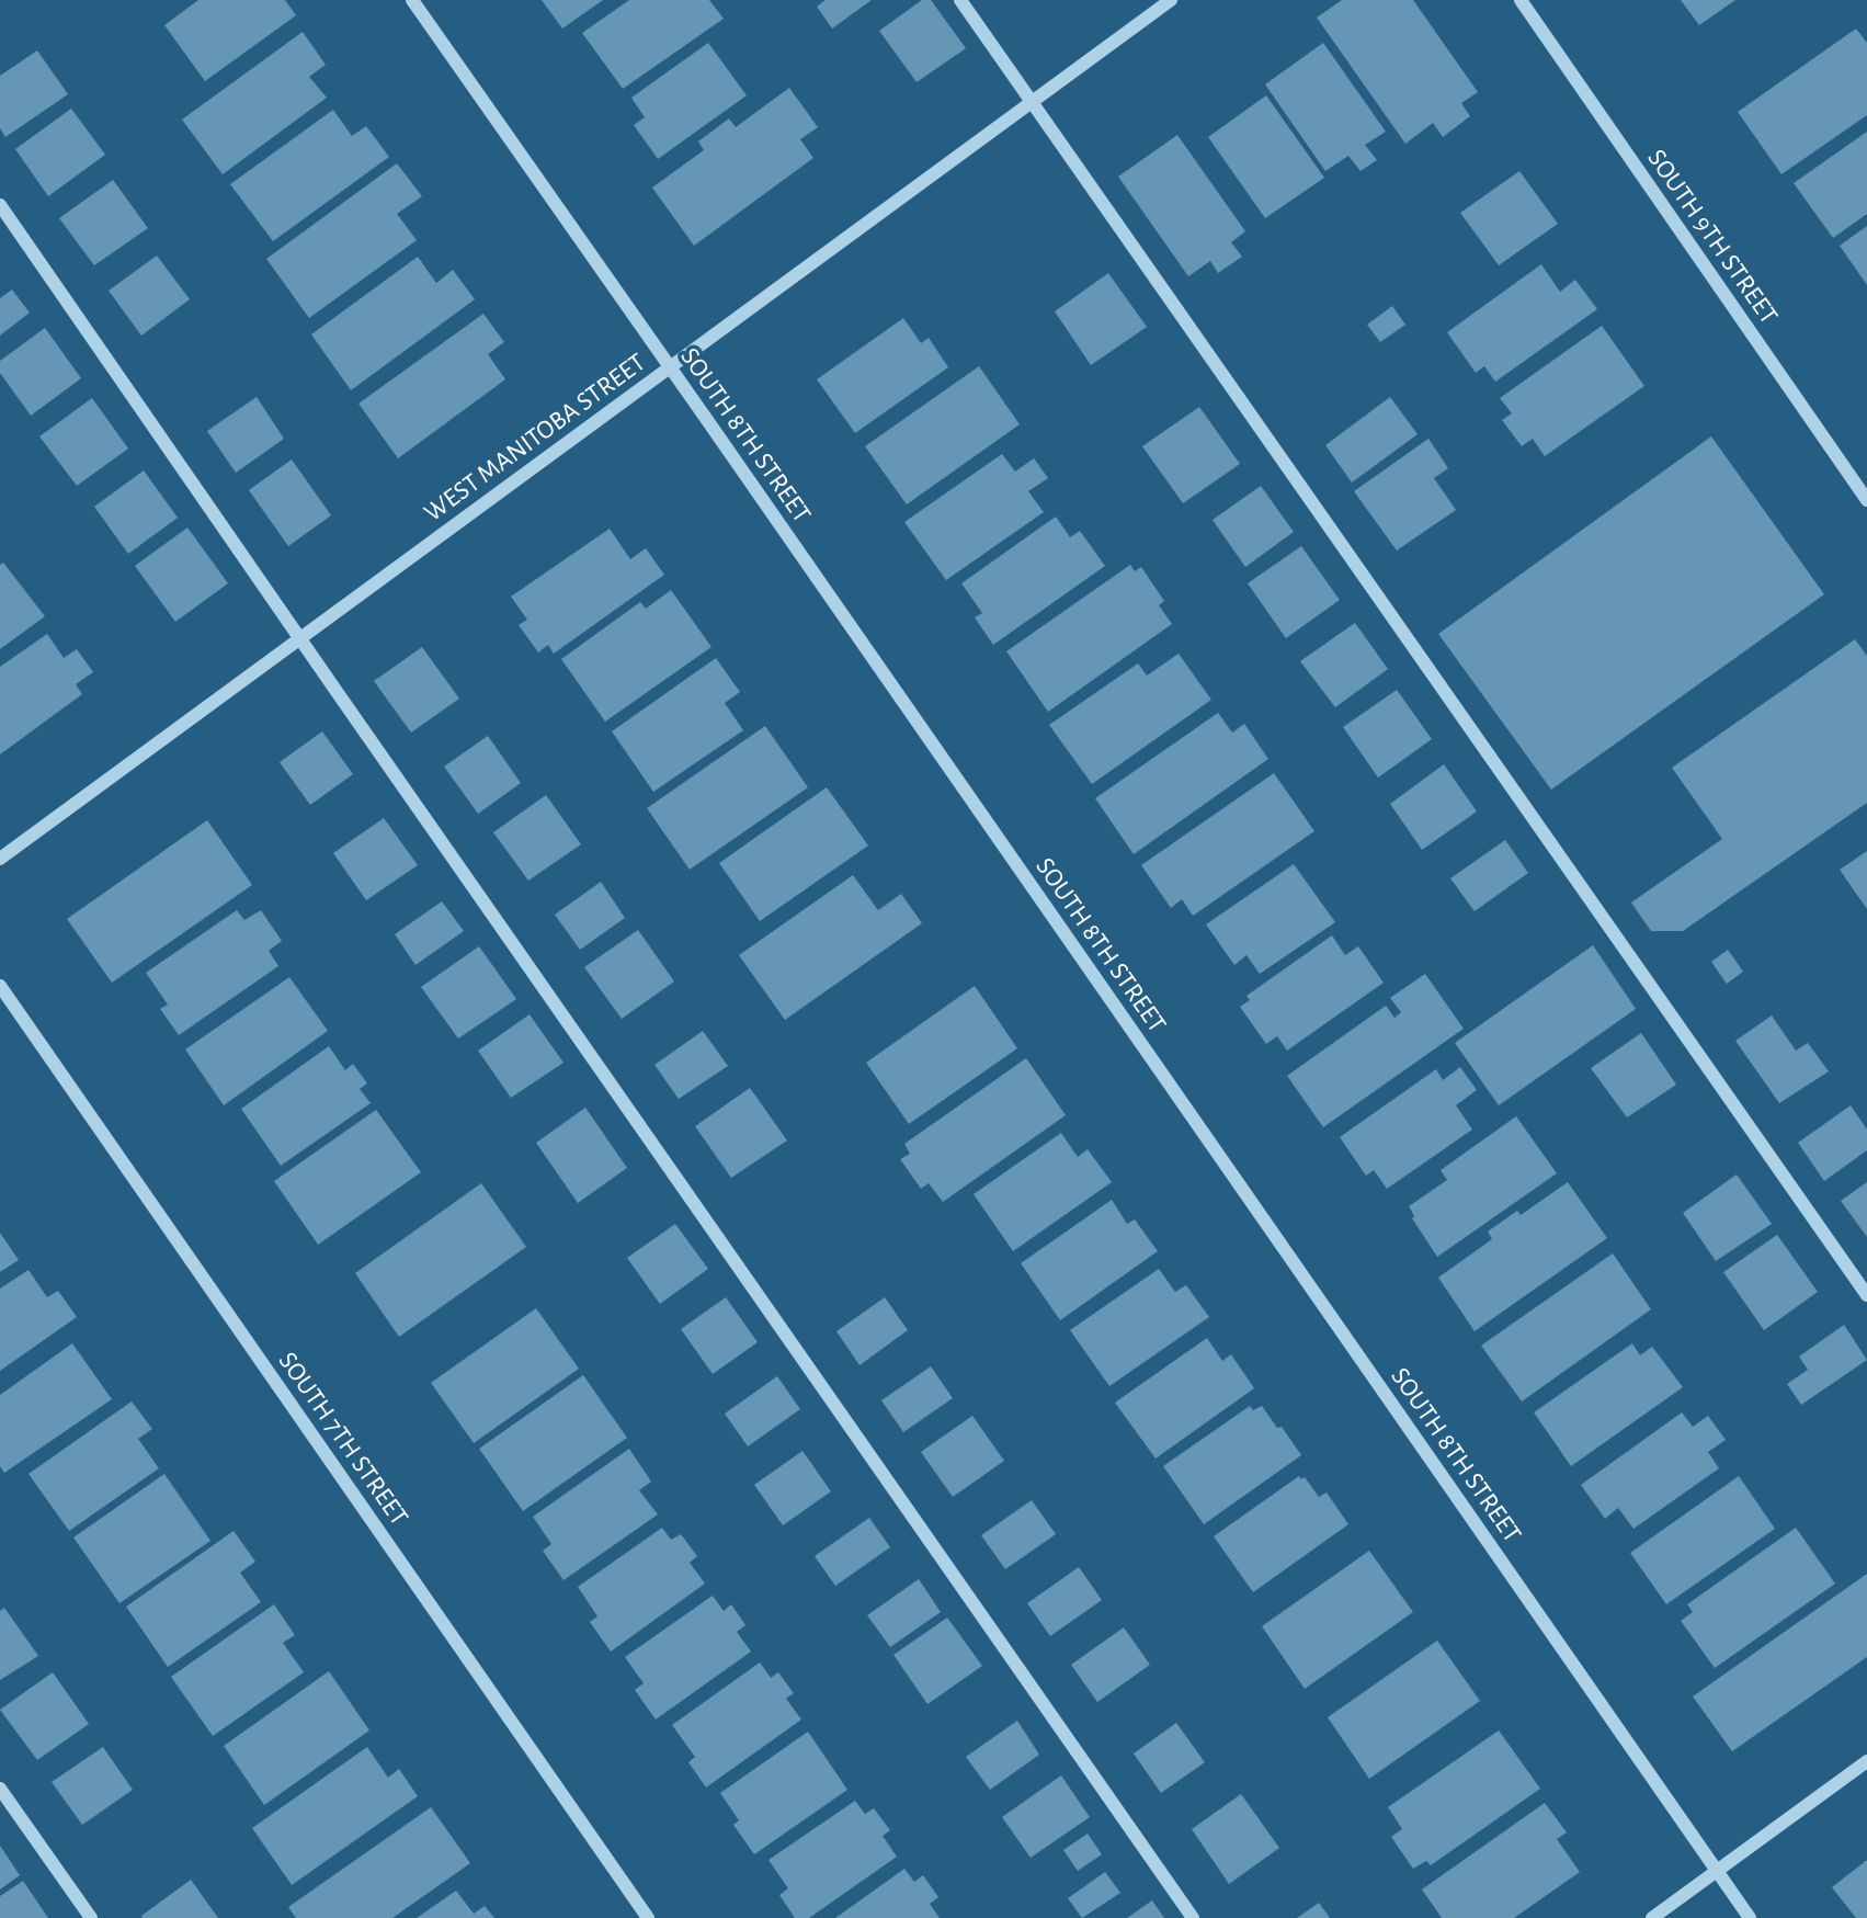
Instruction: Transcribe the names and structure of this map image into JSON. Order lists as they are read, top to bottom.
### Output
{
  "streets": {
    "street": [
      "SOUTH 9TH STREET",
      "SOUTH 8TH STREET",
      "WEST MANITOBA STREET",
      "SOUTH 7TH STREET"
    ]
  },
  "crossings": [
    ["SOUTH 8TH STREET", "WEST MANITOBA STREET"]
  ]
}
